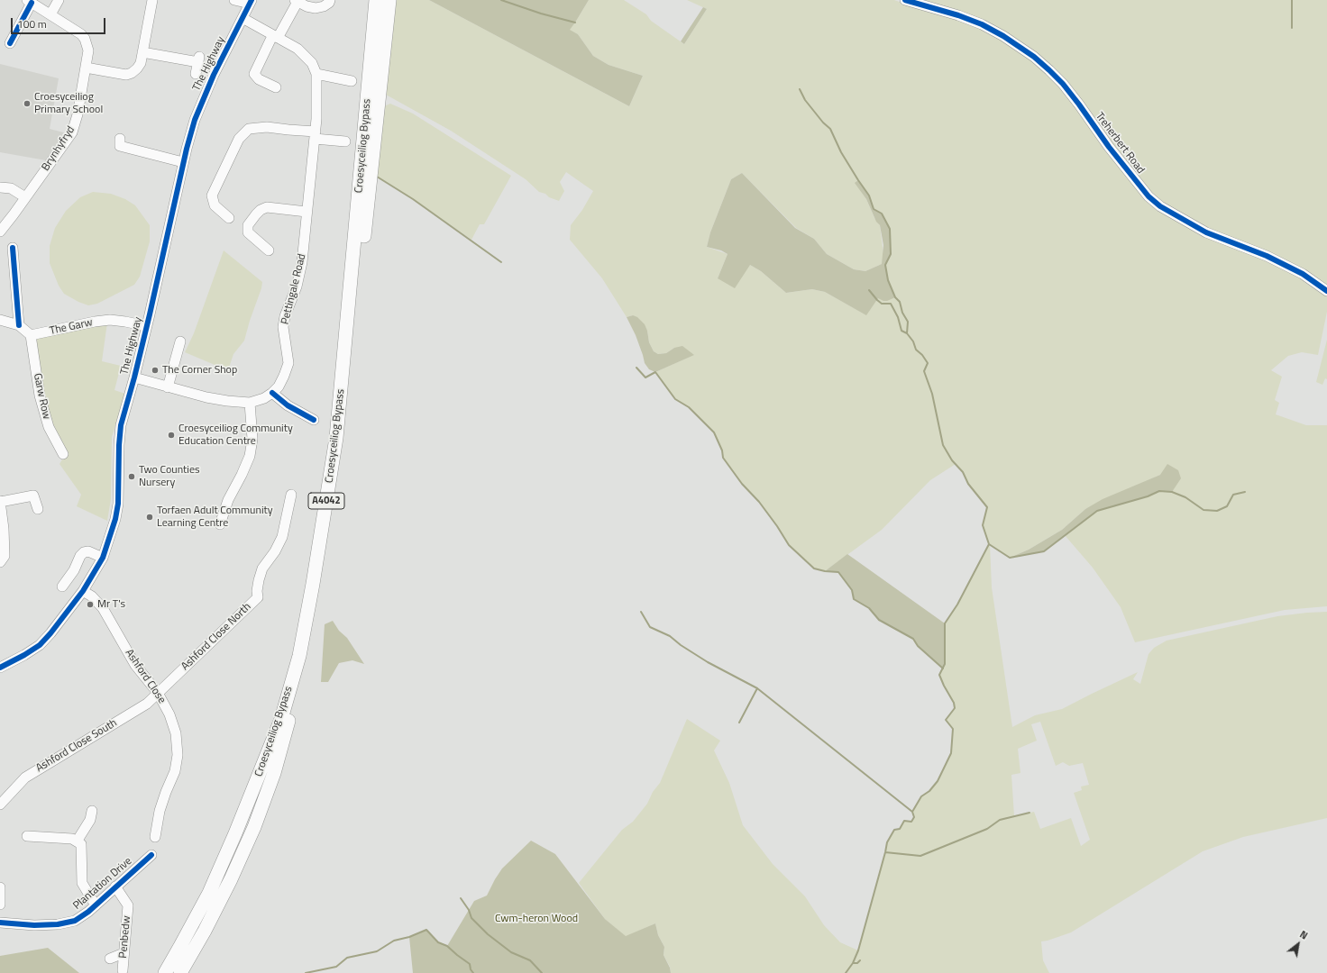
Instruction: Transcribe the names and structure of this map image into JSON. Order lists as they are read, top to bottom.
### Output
{
  "streets": {
    "highway": ["Croesyceiliog Bypass", "A4042"],
    "street": [
      "The Highway",
      "Treherbert Road",
      "Brynhyfryd",
      "Pettingale Road",
      "The Garw",
      "Garw Row",
      "Ashford Close North",
      "Ashford Close",
      "Ashford Close South",
      "Plantation Drive",
      "Penbedw"
    ]
  },
  "crossings": [
    ["The Highway", "Pettingale Road"],
    ["The Highway", "The Garw"],
    ["The Highway", "Ashford Close"],
    ["The Garw", "Garw Row"],
    ["Ashford Close North", "Ashford Close"],
    ["Ashford Close North", "Ashford Close South"],
    ["Ashford Close", "Ashford Close South"],
    ["Plantation Drive", "Penbedw"]
  ],
  "parks": ["Cwm-heron Wood"],
  "places": [
    "Croesyceiliog Primary School",
    "The Corner Shop",
    "Croesyceiliog Community Education Centre",
    "Two Counties Nursery",
    "Torfaen Adult Community Learning Centre",
    "Mr T's"
  ],
  "scale_bar": "100 m",
  "north": "top right"
}
